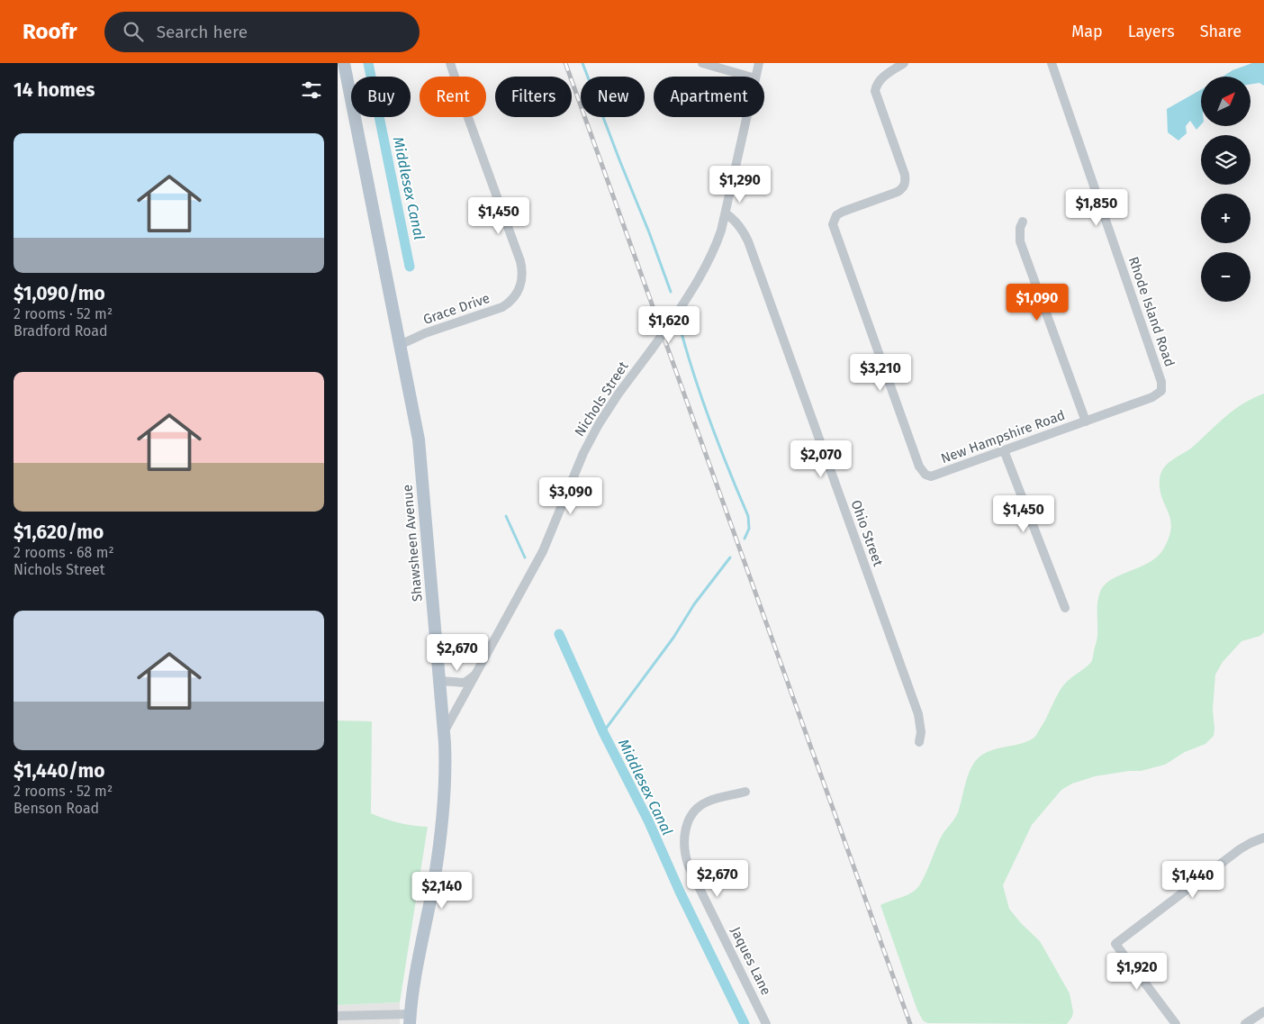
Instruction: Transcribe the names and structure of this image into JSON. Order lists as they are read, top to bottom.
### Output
{
  "streets": {
    "main road": ["Shawsheen Avenue"],
    "street": [
      "Grace Drive",
      "Rhode Island Road",
      "Nichols Street",
      "New Hampshire Road",
      "Ohio Street",
      "Jaques Lane"
    ]
  },
  "crossings": [
    ["Grace Drive", "Shawsheen Avenue"],
    ["Rhode Island Road", "New Hampshire Road"],
    ["Nichols Street", "Ohio Street"],
    ["Nichols Street", "Shawsheen Avenue"]
  ],
  "water": ["Middlesex Canal"],
  "north": "top right",
  "page": {
    "header": "Roofr",
    "search": "Search here",
    "nav": ["Map", "Layers", "Share"],
    "heading": "14 homes",
    "map_buttons": ["+", "−"],
    "chip": [
      "Buy",
      "Rent",
      "Filters",
      "New",
      "Apartment"
    ],
    "list": [
      {
        "name": "$1,090/mo",
        "note": "2 rooms · 52 m² · Bradford Road"
      },
      {
        "name": "$1,620/mo",
        "note": "2 rooms · 68 m² · Nichols Street"
      },
      {
        "name": "$1,440/mo",
        "note": "2 rooms · 52 m² · Benson Road"
      }
    ],
    "price": [
      "$1,290",
      "$1,850",
      "$1,450",
      "$1,090",
      "$1,620",
      "$3,210",
      "$2,070",
      "$3,090",
      "$1,450",
      "$2,670",
      "$2,670",
      "$1,440",
      "$2,140",
      "$1,920"
    ]
  }
}
